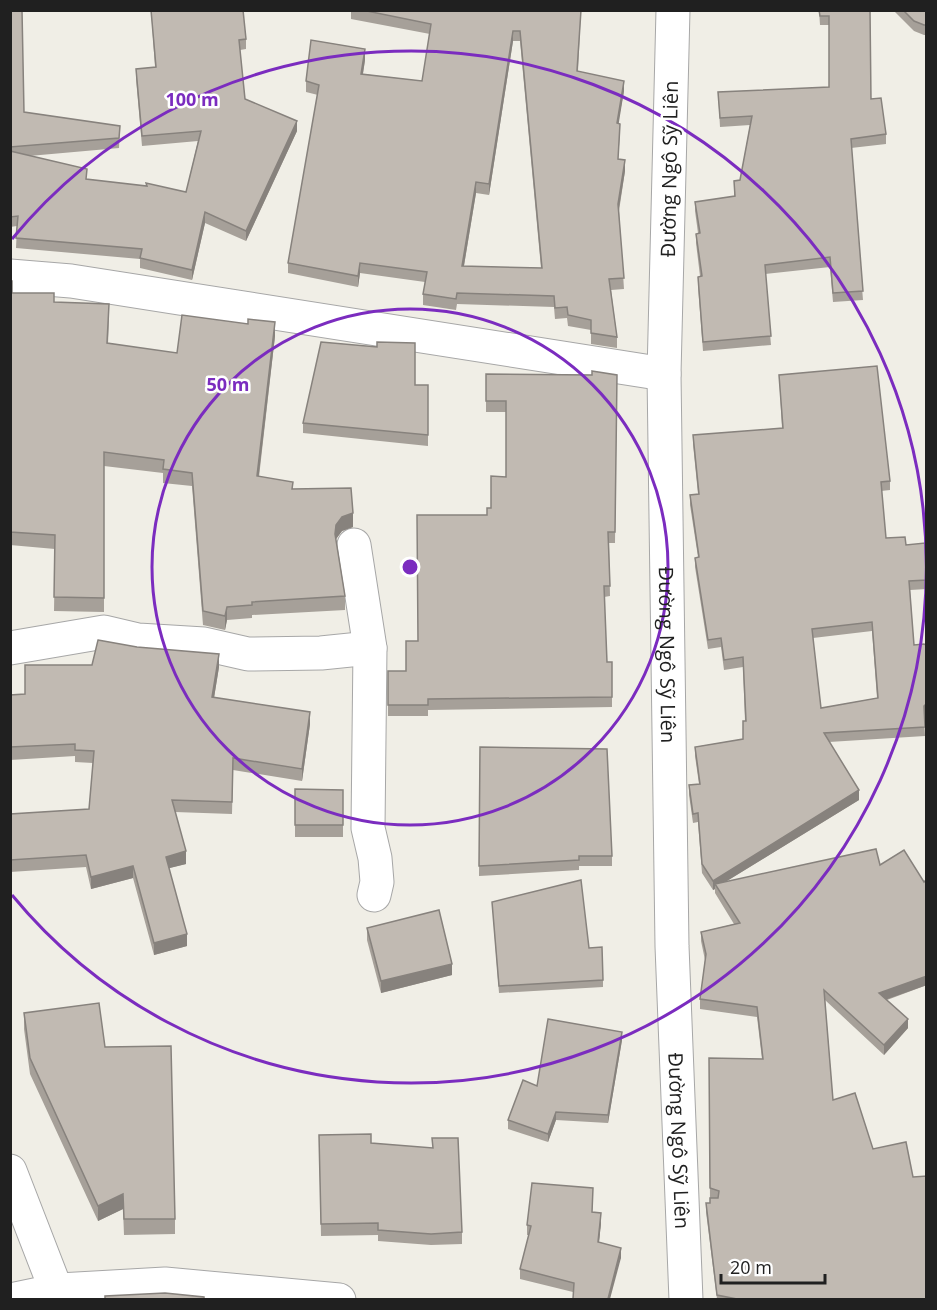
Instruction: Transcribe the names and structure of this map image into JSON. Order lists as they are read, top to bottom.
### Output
{
  "streets": {
    "street": ["Đường Ngô Sỹ Liên"]
  },
  "scale_bar": "20 m",
  "rings": ["100 m", "50 m"]
}
